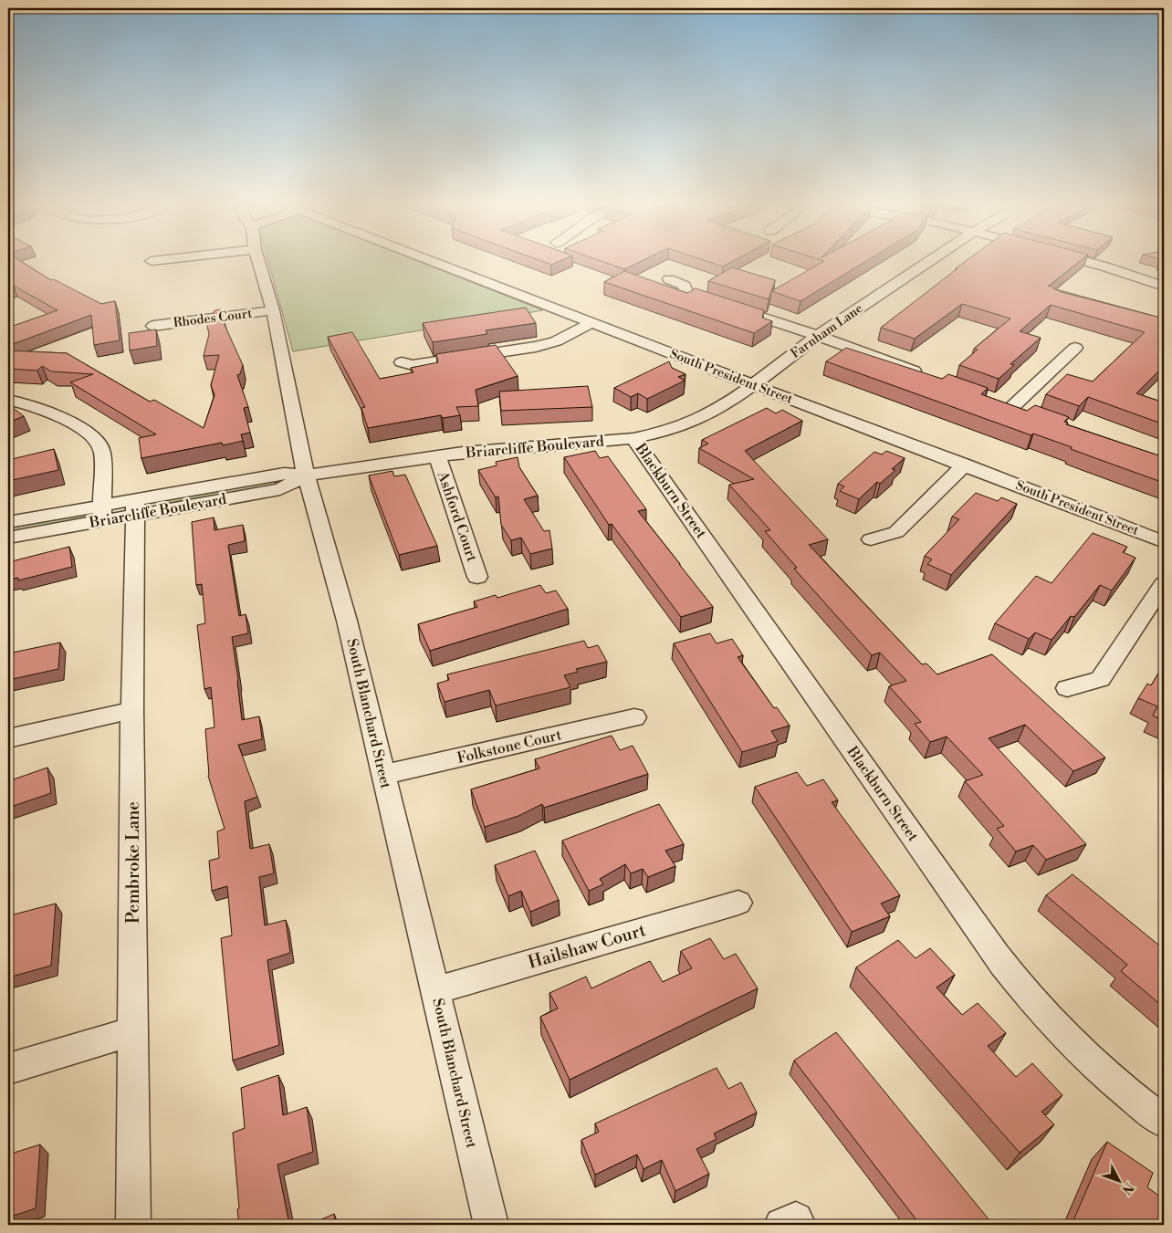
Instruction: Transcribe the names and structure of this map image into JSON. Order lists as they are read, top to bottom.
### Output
{
  "streets": {
    "street": [
      "Rhodes Court",
      "Farnham Lane",
      "South President Street",
      "Briarcliffe Boulevard",
      "Blackburn Street",
      "Ashford Court",
      "South Blanchard Street",
      "Folkstone Court",
      "Pembroke Lane",
      "Hailshaw Court"
    ]
  },
  "crossings": [
    ["Rhodes Court", "South Blanchard Street"],
    ["Farnham Lane", "South President Street"],
    ["Farnham Lane", "Briarcliffe Boulevard"],
    ["South President Street", "Briarcliffe Boulevard"],
    ["Briarcliffe Boulevard", "Blackburn Street"],
    ["Briarcliffe Boulevard", "Ashford Court"],
    ["Briarcliffe Boulevard", "South Blanchard Street"],
    ["Briarcliffe Boulevard", "Pembroke Lane"],
    ["South Blanchard Street", "Folkstone Court"],
    ["South Blanchard Street", "Hailshaw Court"]
  ],
  "north": "bottom right"
}
